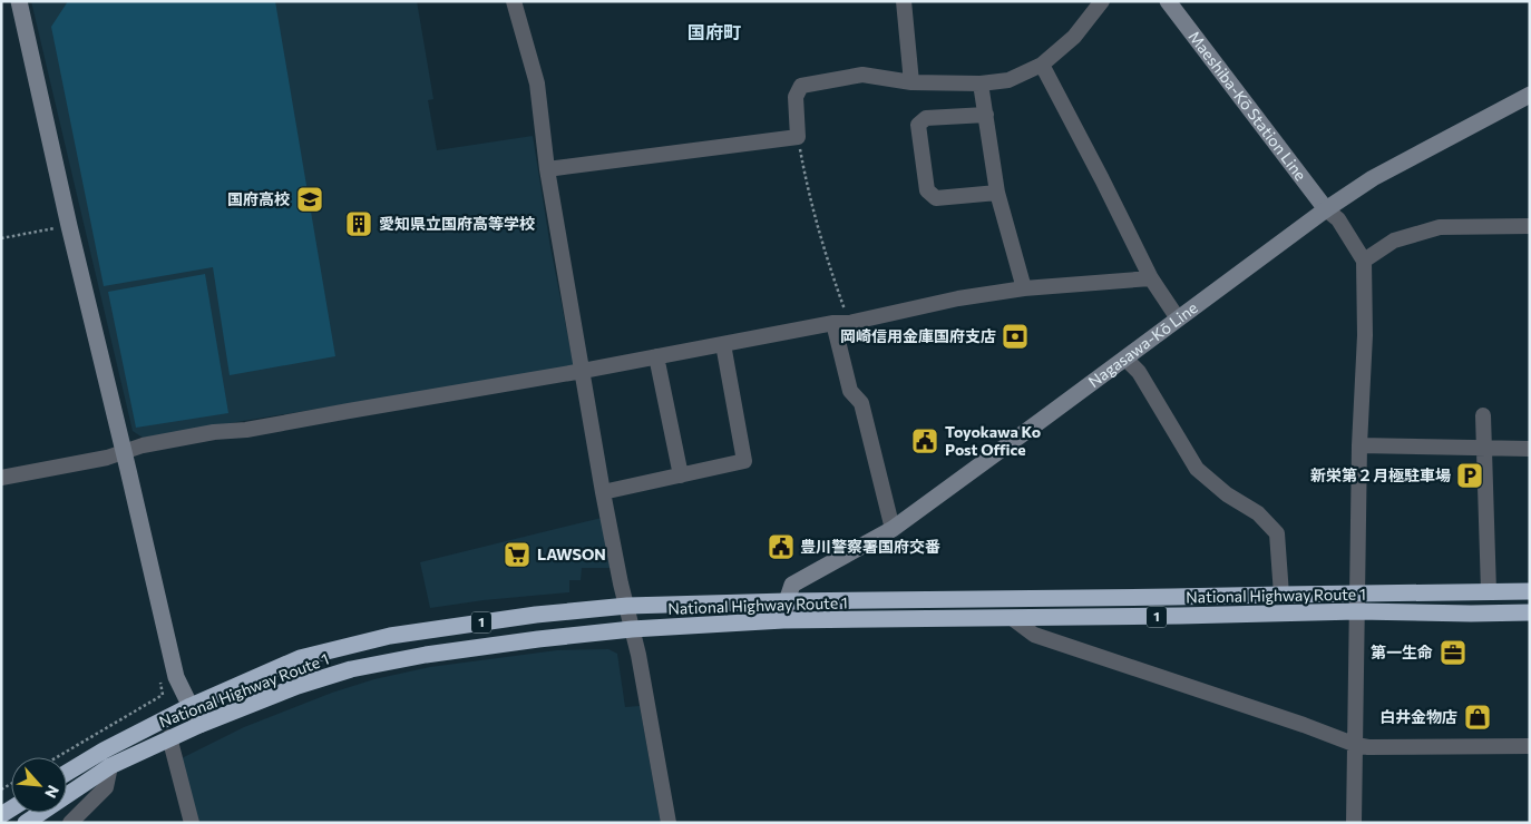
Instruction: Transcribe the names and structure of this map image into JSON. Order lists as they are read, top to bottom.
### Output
{
  "streets": {
    "highway": ["National Highway Route 1", "1"],
    "main road": ["Maeshiba-Kō Station Line", "Nagasawa-Kō Line"]
  },
  "crossings": [
    ["Maeshiba-Kō Station Line", "Nagasawa-Kō Line"],
    ["Nagasawa-Kō Line", "National Highway Route 1"]
  ],
  "districts": ["国府町"],
  "places": {
    "school or university": ["国府高校"],
    "building": ["愛知県立国府高等学校"],
    "bank": ["岡崎信用金庫国府支店"],
    "public building": ["Toyokawa Ko Post Office", "豊川警察署国府交番"],
    "parking": ["新栄第２月極駐車場"],
    "supermarket": ["LAWSON"],
    "office": ["第一生命"],
    "shop": ["白井金物店"]
  },
  "north": "bottom right"
}
